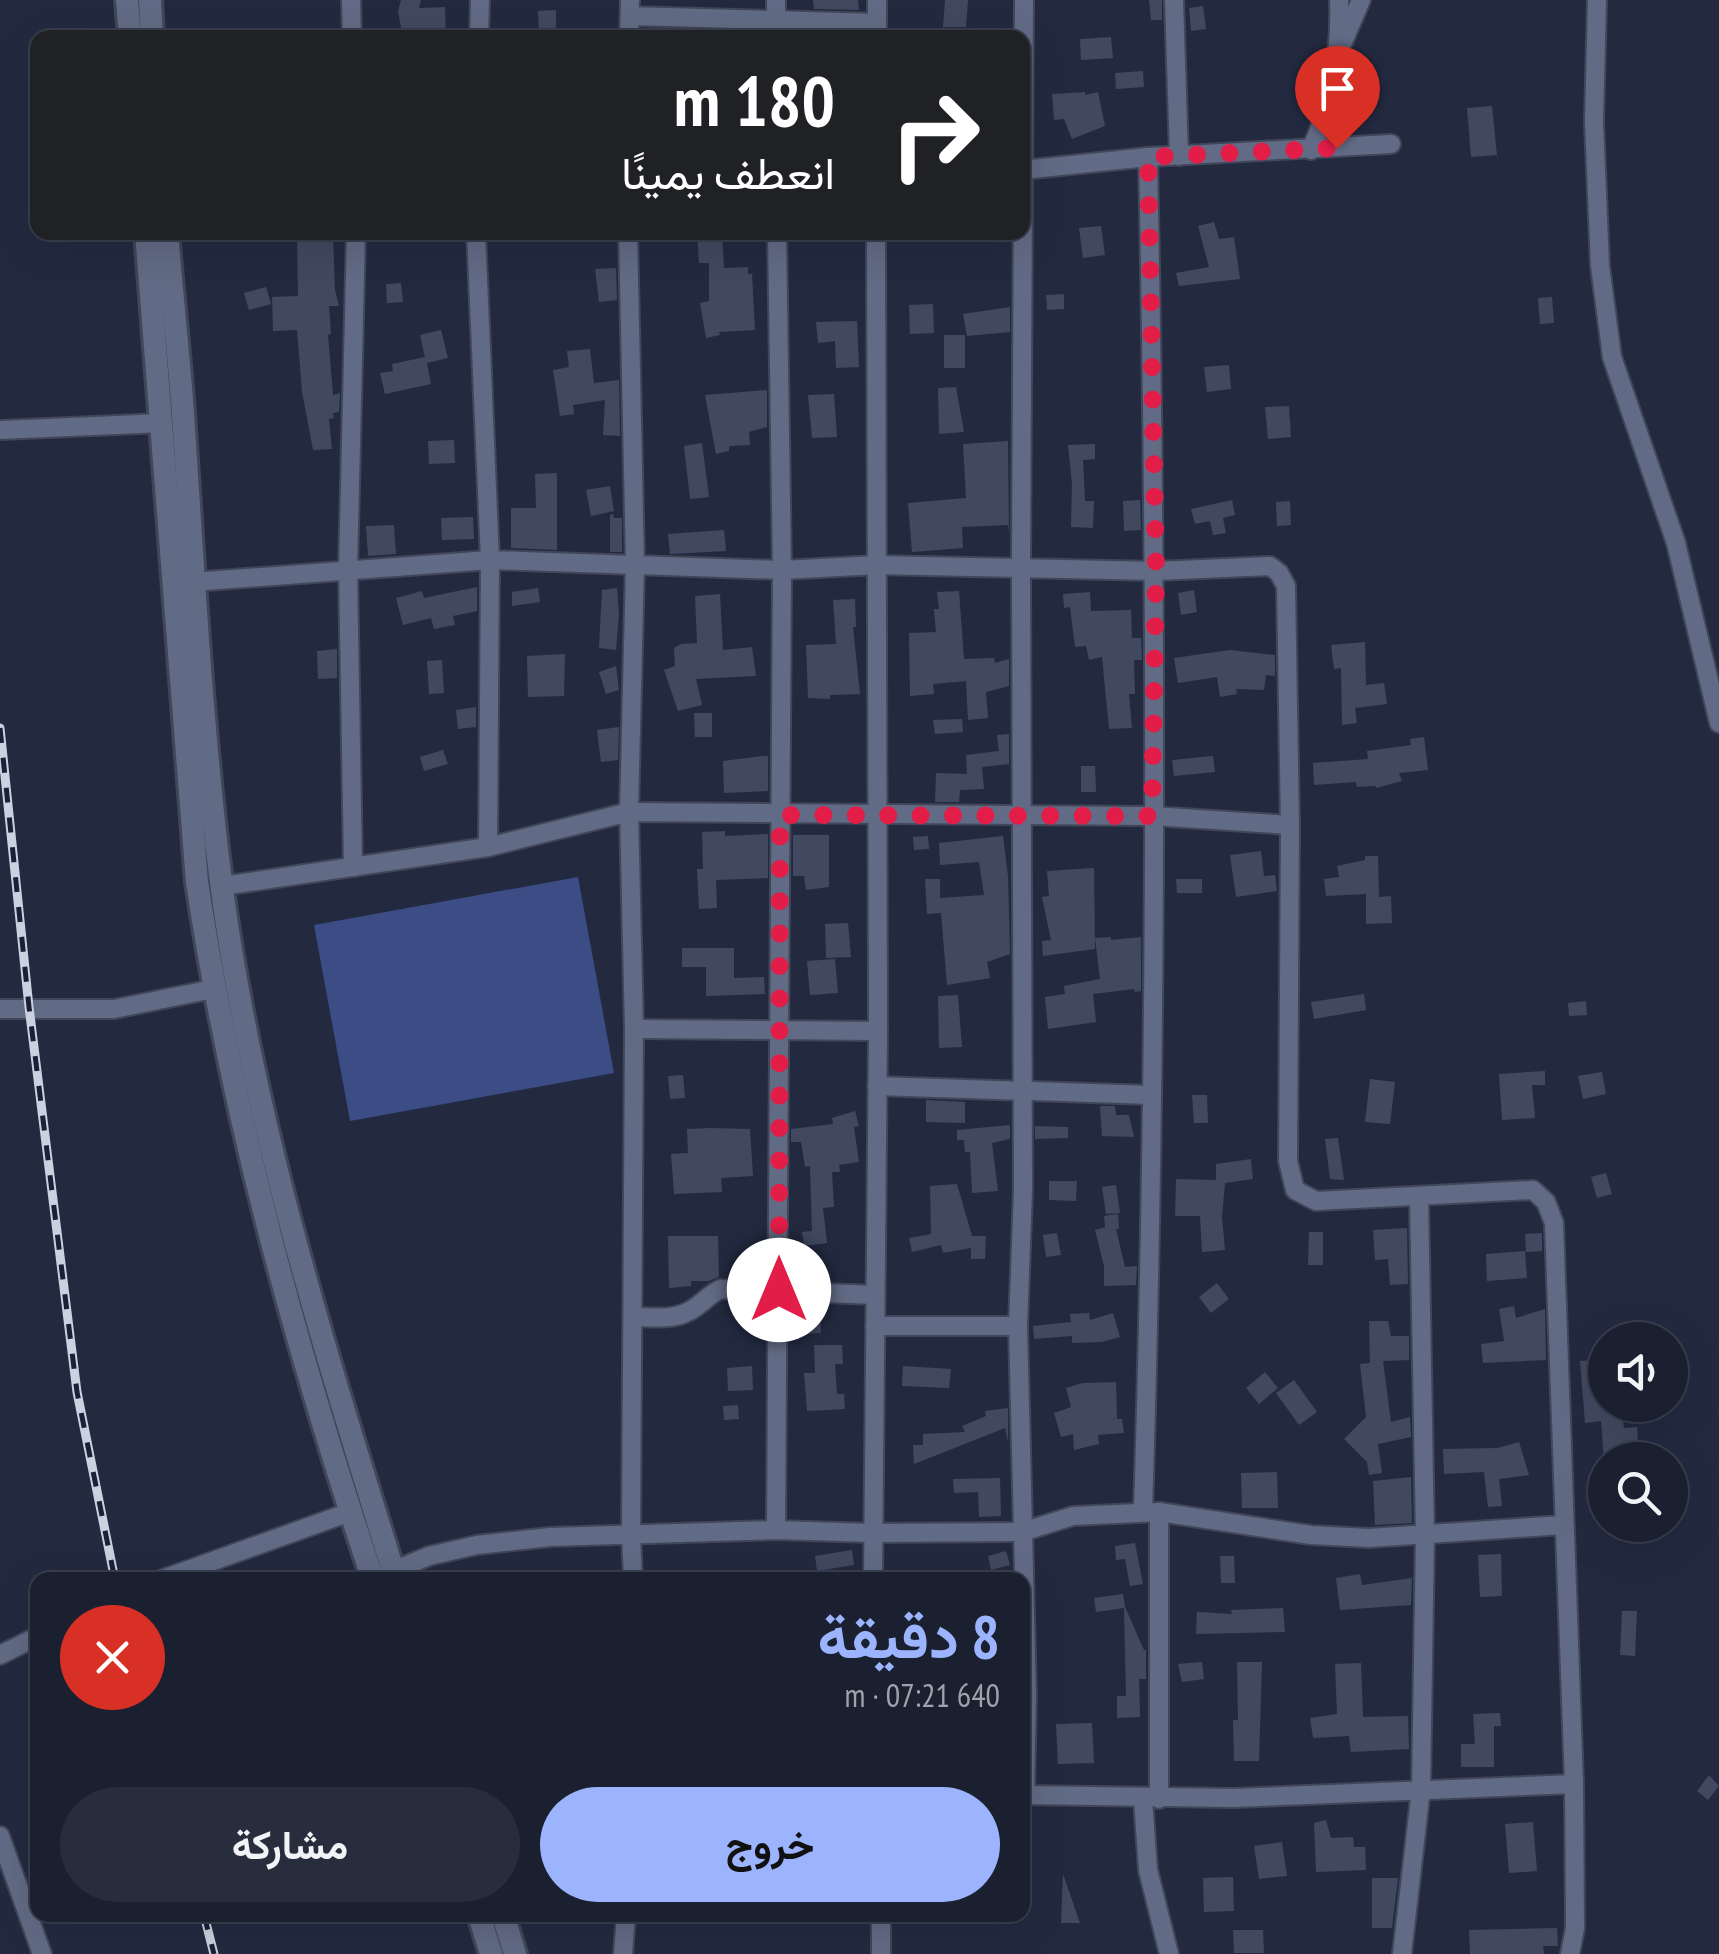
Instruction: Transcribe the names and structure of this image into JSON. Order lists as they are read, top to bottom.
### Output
{
  "page": {
    "turn": ["180 m", "انعطف يمينًا"],
    "heading": ["8 دقيقة", "640 m · 07:21"],
    "buttons": ["خروج", "مشاركة"]
  }
}
